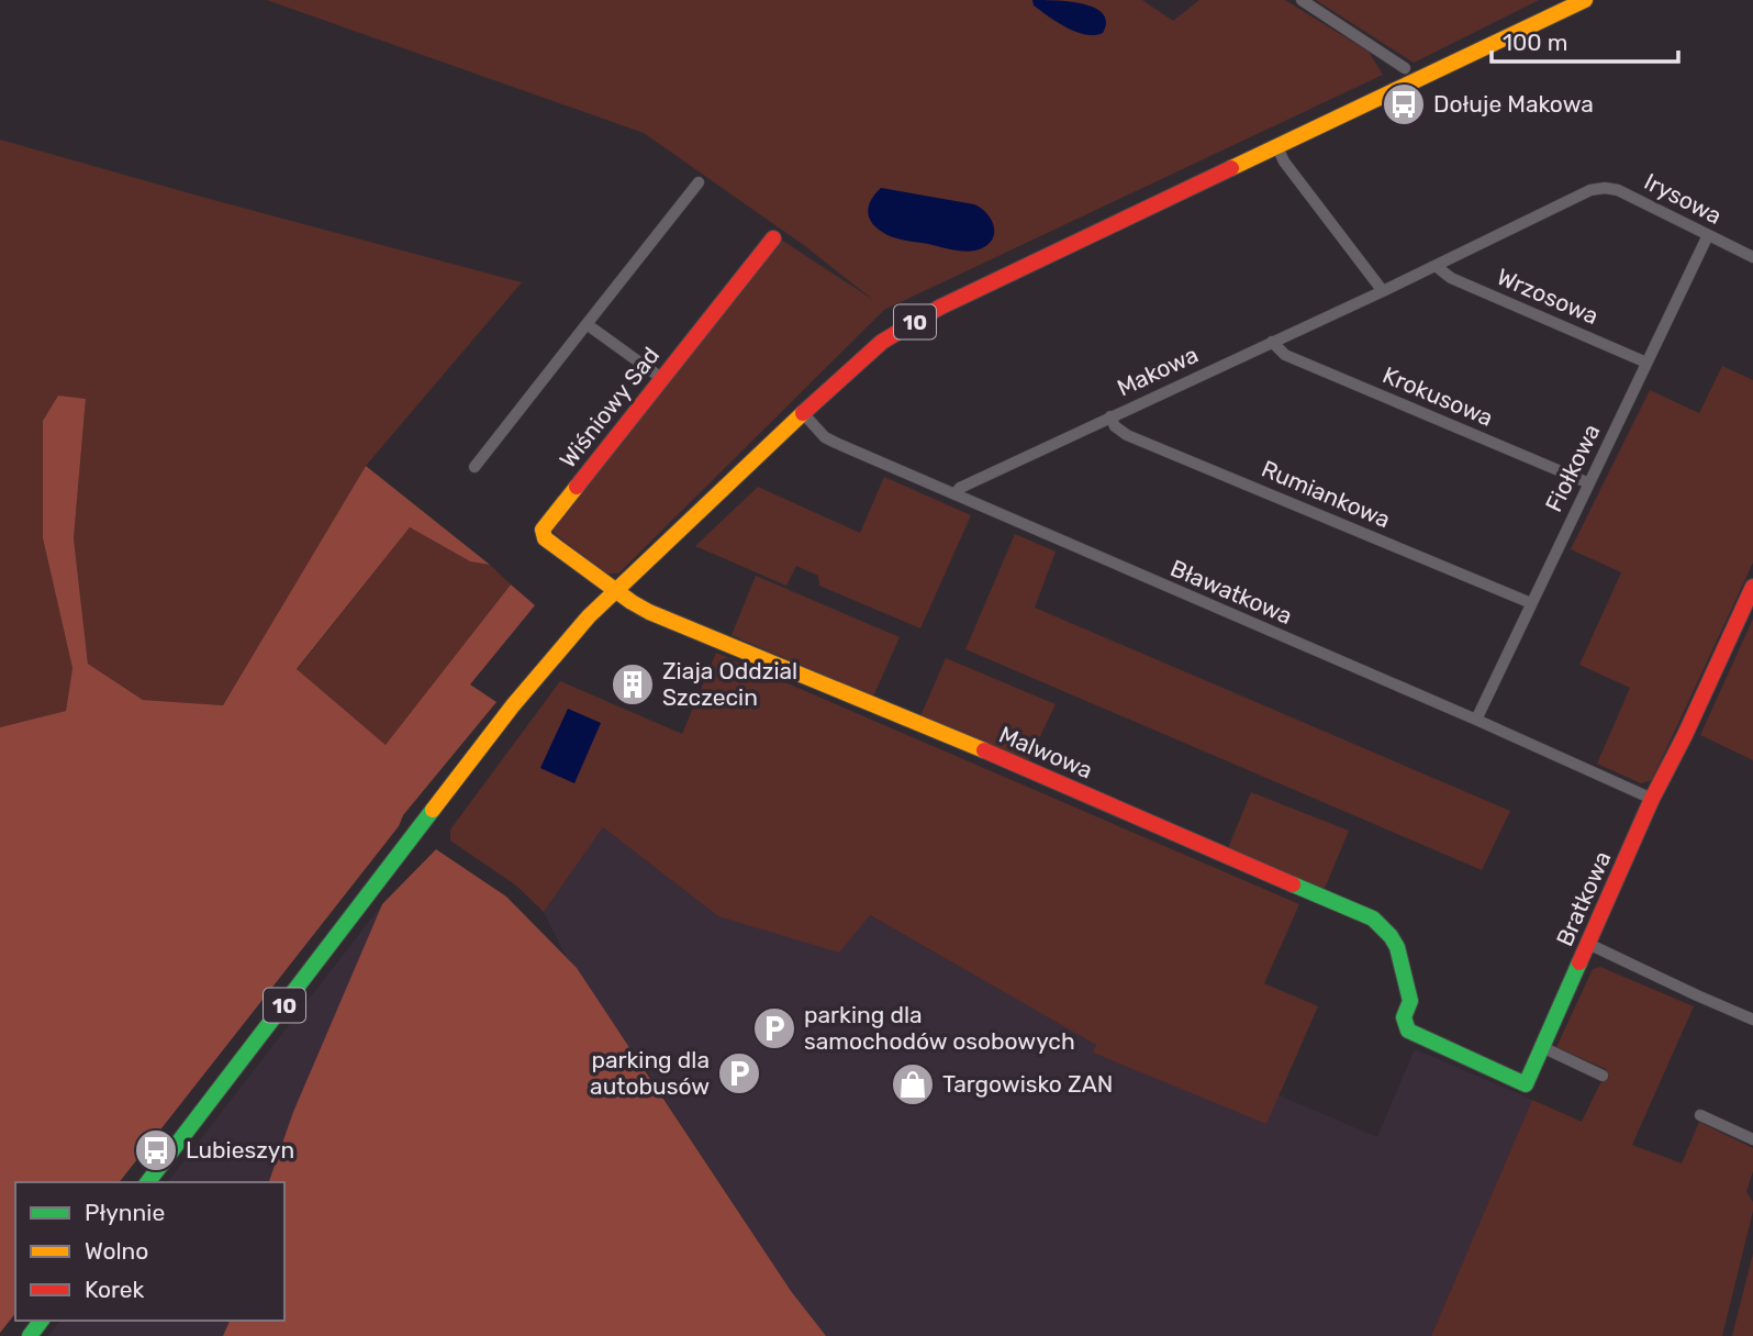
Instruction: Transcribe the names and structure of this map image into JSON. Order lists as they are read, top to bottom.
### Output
{
  "streets": {
    "street": [
      "Irysowa",
      "Wrzosowa",
      "10",
      "Makowa",
      "Krokusowa",
      "Wiśniowy Sad",
      "Fiołkowa",
      "Rumiankowa",
      "Bławatkowa",
      "Malwowa",
      "Bratkowa"
    ]
  },
  "crossings": [
    ["Irysowa", "Makowa"],
    ["Irysowa", "Fiołkowa"],
    ["Wrzosowa", "Makowa"],
    ["Wrzosowa", "Fiołkowa"],
    ["10", "Wiśniowy Sad"],
    ["10", "Bławatkowa"],
    ["10", "Malwowa"],
    ["Makowa", "Krokusowa"],
    ["Makowa", "Rumiankowa"],
    ["Makowa", "Bławatkowa"],
    ["Krokusowa", "Fiołkowa"],
    ["Wiśniowy Sad", "Malwowa"],
    ["Fiołkowa", "Rumiankowa"],
    ["Fiołkowa", "Bławatkowa"],
    ["Bławatkowa", "Bratkowa"],
    ["Malwowa", "Bratkowa"]
  ],
  "places": {
    "bus stop": ["Dołuje Makowa", "Lubieszyn"],
    "building": ["Ziaja Oddzial Szczecin"],
    "parking": ["parking dla samochodów osobowych", "parking dla autobusów"],
    "shop": ["Targowisko ZAN"]
  },
  "legend": ["Płynnie", "Wolno", "Korek"],
  "scale_bar": "100 m"
}
